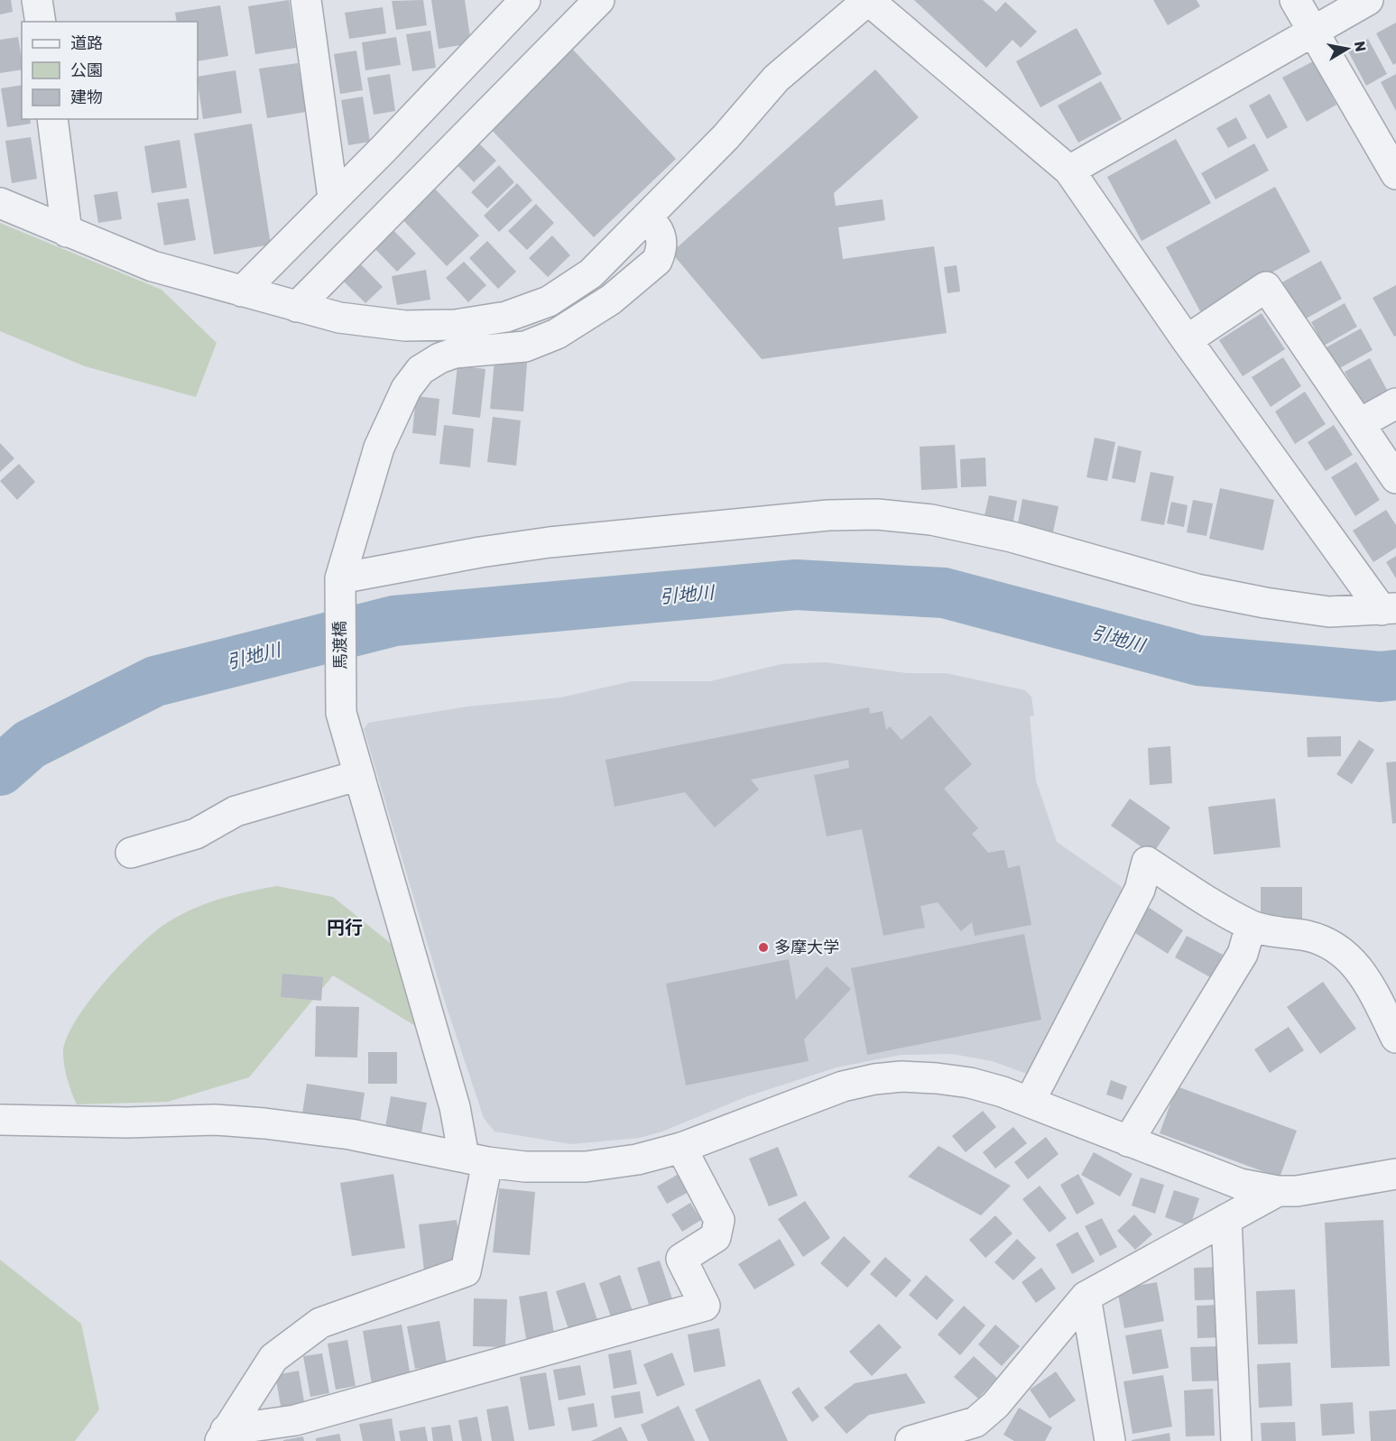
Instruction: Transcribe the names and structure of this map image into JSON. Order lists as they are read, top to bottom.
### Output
{
  "streets": {
    "street": ["馬渡橋"]
  },
  "districts": ["円行"],
  "water": ["引地川"],
  "places": ["多摩大学"],
  "legend": ["道路", "公園", "建物"],
  "north": "right"
}
